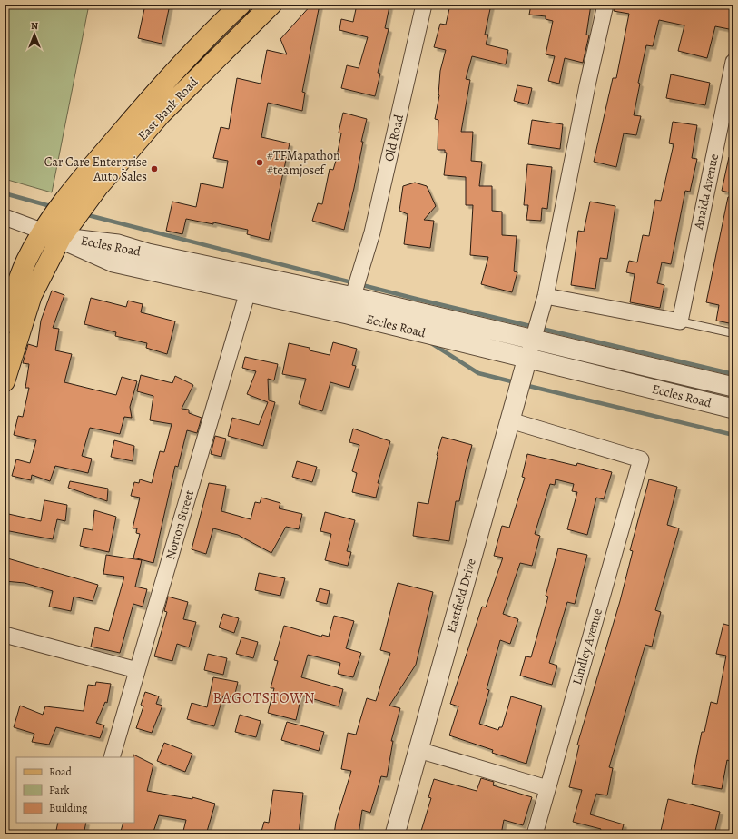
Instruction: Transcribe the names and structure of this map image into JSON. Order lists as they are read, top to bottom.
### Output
{
  "streets": {
    "main road": ["East Bank Road"],
    "street": [
      "Old Road",
      "Anaida Avenue",
      "Eccles Road",
      "Norton Street",
      "Eastfield Drive",
      "Lindley Avenue"
    ]
  },
  "crossings": [
    ["East Bank Road", "Eccles Road"],
    ["Old Road", "Eccles Road"],
    ["Eccles Road", "Norton Street"],
    ["Eccles Road", "Eastfield Drive"],
    ["Eastfield Drive", "Lindley Avenue"]
  ],
  "districts": ["BAGOTSTOWN"],
  "places": ["#TFMapathon #teamjosef", "Car Care Enterprise Auto Sales"],
  "legend": ["Road", "Park", "Building"],
  "north": "top"
}
